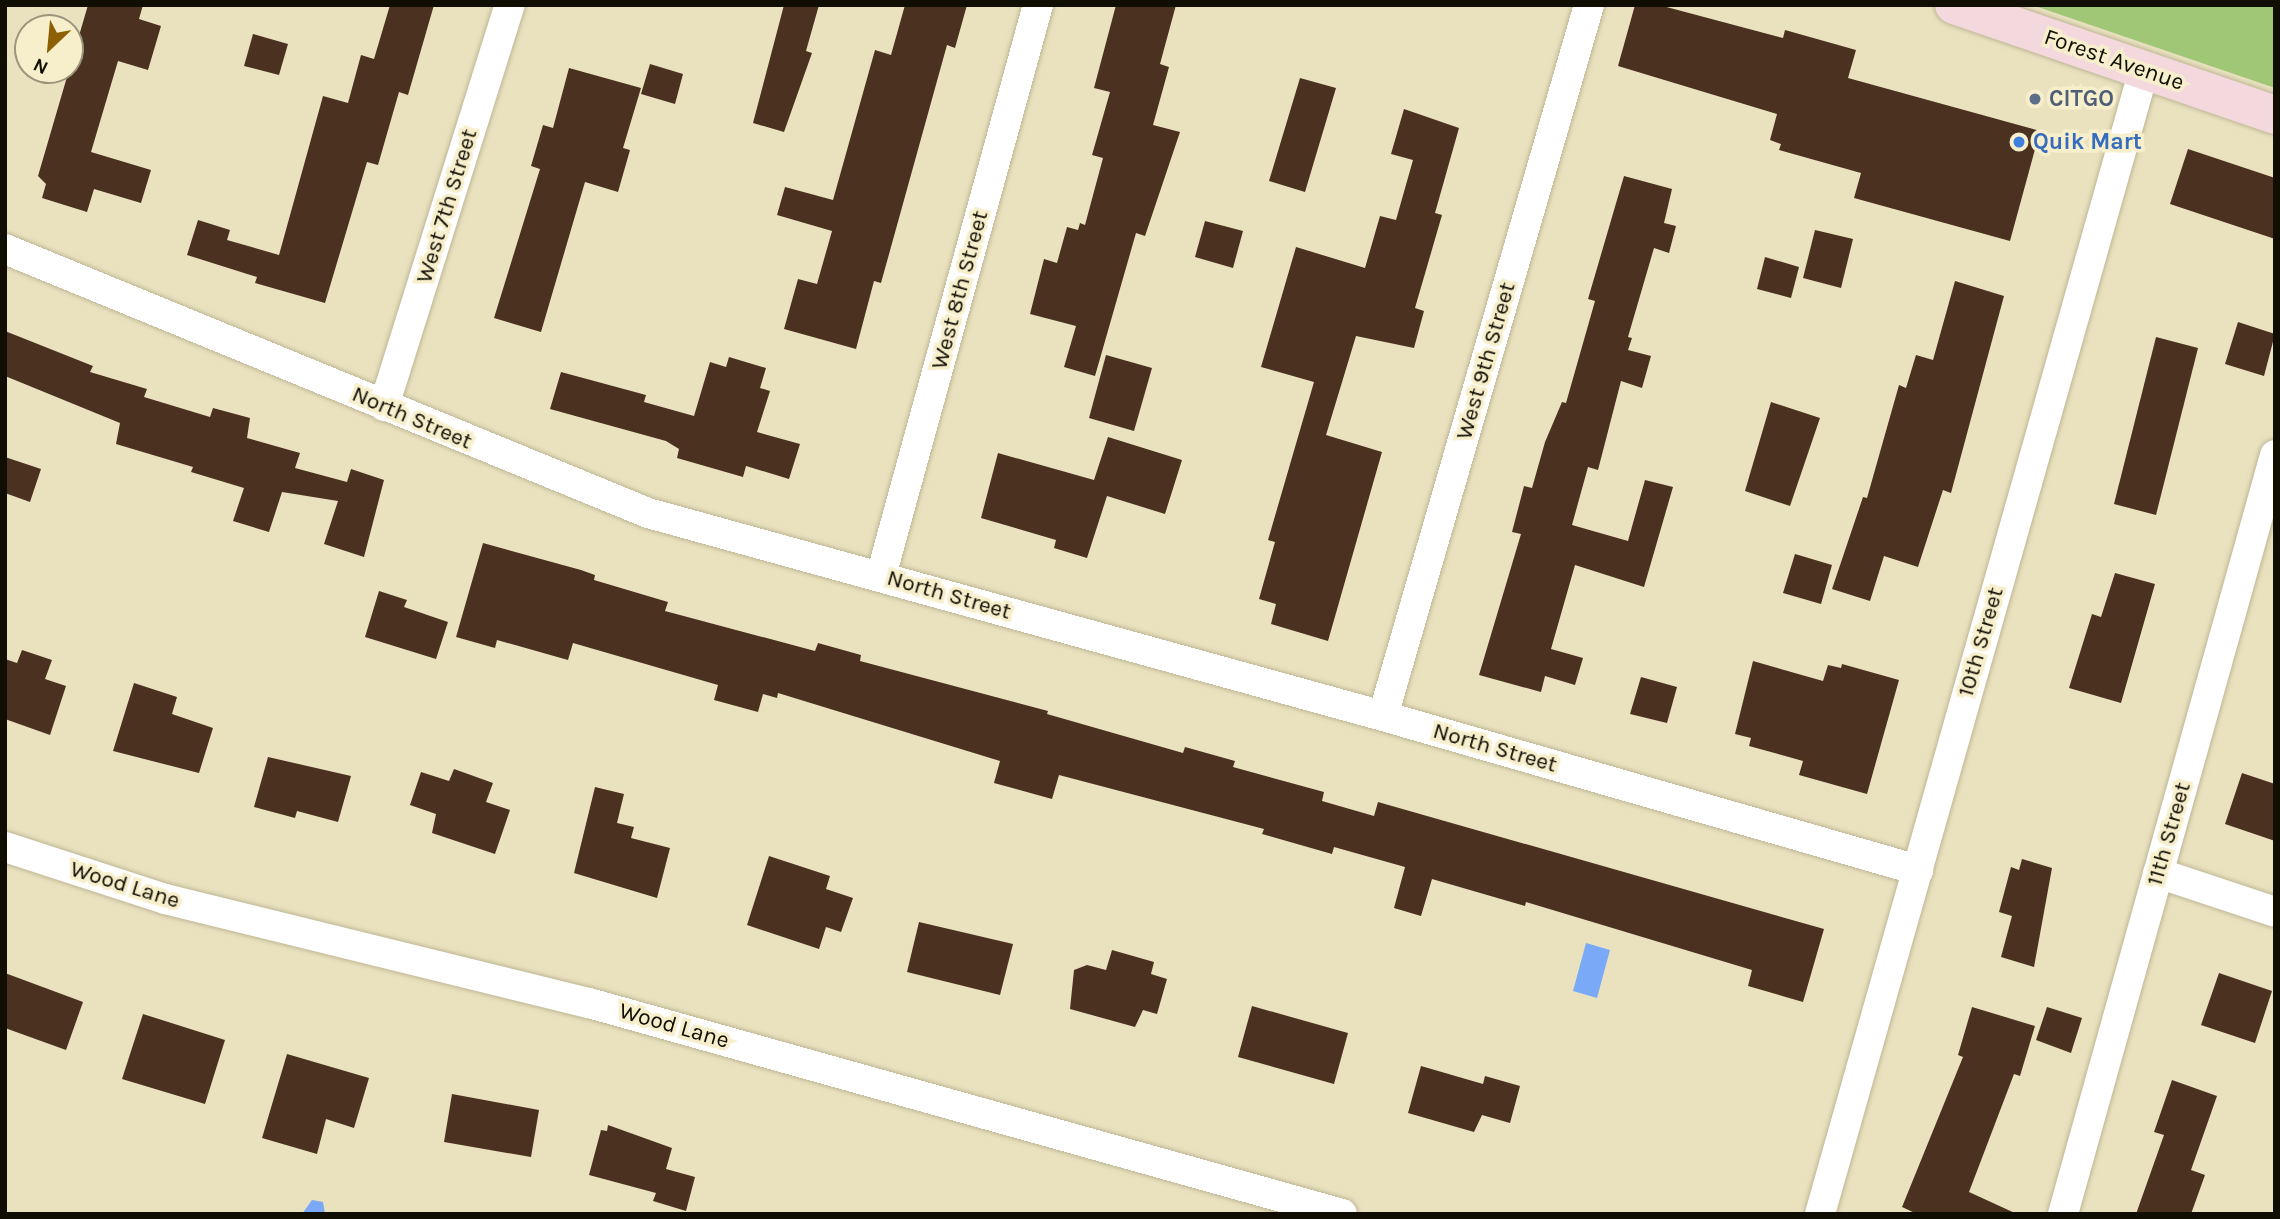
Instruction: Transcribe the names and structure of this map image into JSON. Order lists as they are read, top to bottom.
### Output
{
  "streets": {
    "main road": ["Forest Avenue"],
    "street": [
      "West 7th Street",
      "West 8th Street",
      "West 9th Street",
      "North Street",
      "10th Street",
      "11th Street",
      "Wood Lane"
    ]
  },
  "crossings": [
    ["Forest Avenue", "10th Street"],
    ["West 7th Street", "North Street"],
    ["West 8th Street", "North Street"],
    ["West 9th Street", "North Street"],
    ["North Street", "10th Street"]
  ],
  "places": ["CITGO", "Quik Mart"],
  "north": "bottom left"
}
